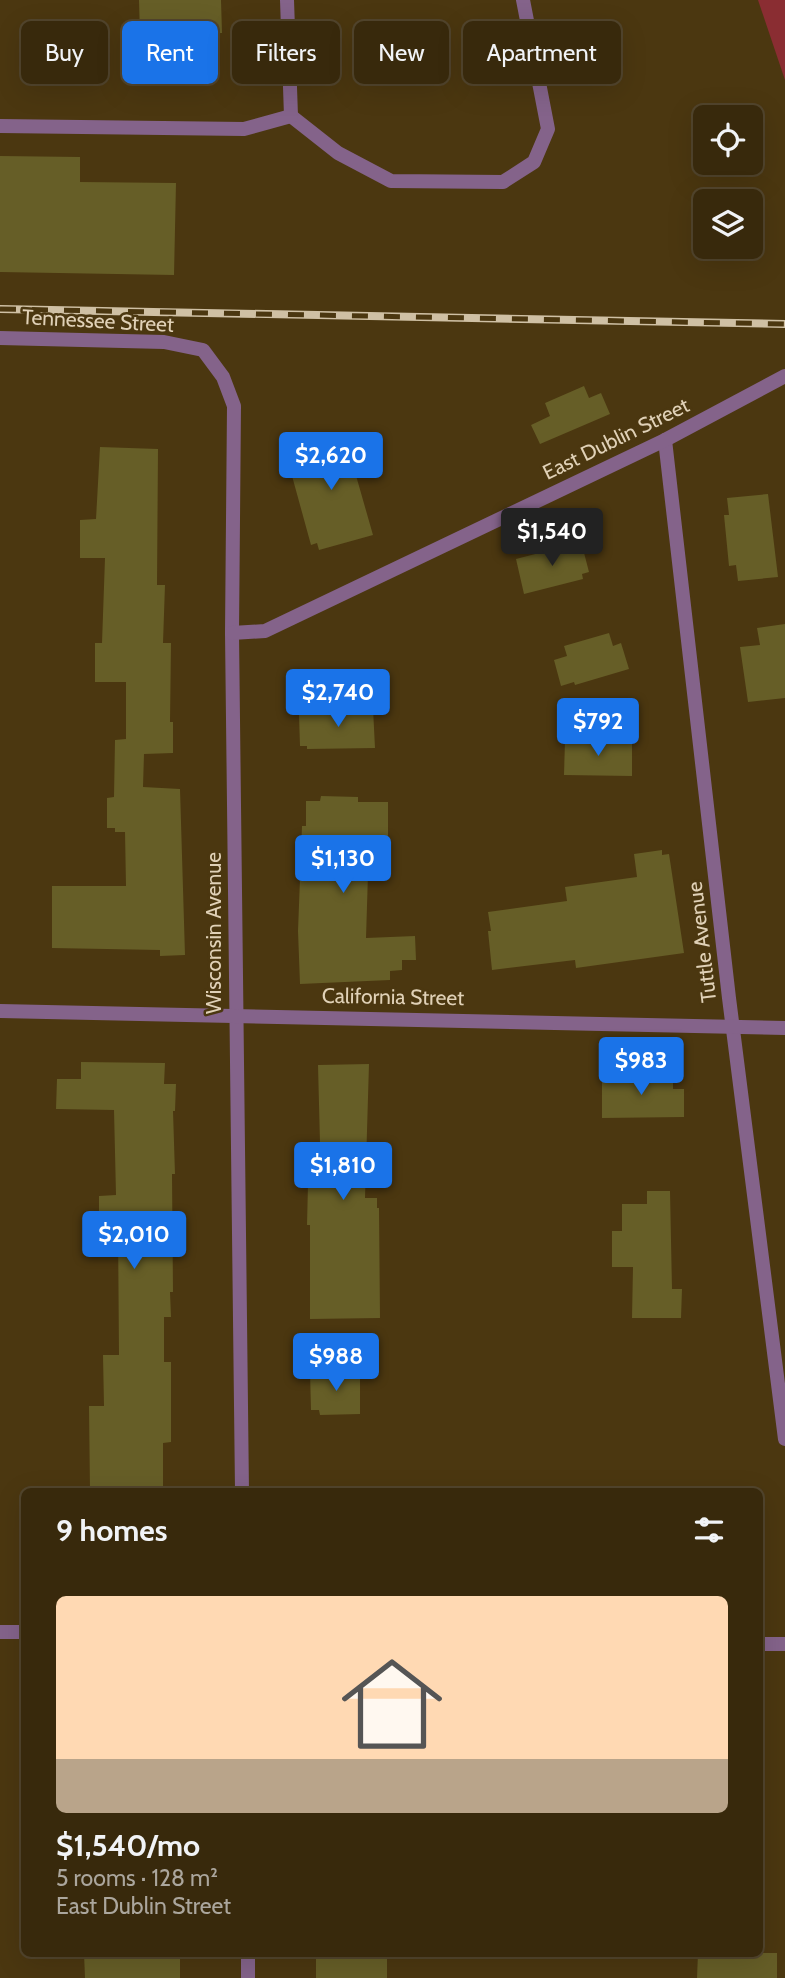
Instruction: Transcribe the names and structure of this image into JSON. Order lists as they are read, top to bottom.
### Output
{
  "streets": {
    "street": [
      "Tennessee Street",
      "East Dublin Street",
      "Wisconsin Avenue",
      "Tuttle Avenue",
      "California Street"
    ]
  },
  "crossings": [
    ["Tennessee Street", "Wisconsin Avenue"],
    ["East Dublin Street", "Wisconsin Avenue"],
    ["East Dublin Street", "Tuttle Avenue"],
    ["Wisconsin Avenue", "California Street"],
    ["Tuttle Avenue", "California Street"]
  ],
  "page": {
    "chip": [
      "Buy",
      "Rent",
      "Filters",
      "New",
      "Apartment"
    ],
    "price": [
      "$2,620",
      "$1,540",
      "$2,740",
      "$792",
      "$1,130",
      "$983",
      "$1,810",
      "$2,010",
      "$988"
    ],
    "heading": "9 homes",
    "list": [
      {
        "name": "$1,540/mo",
        "note": "5 rooms · 128 m² · East Dublin Street"
      }
    ]
  }
}
